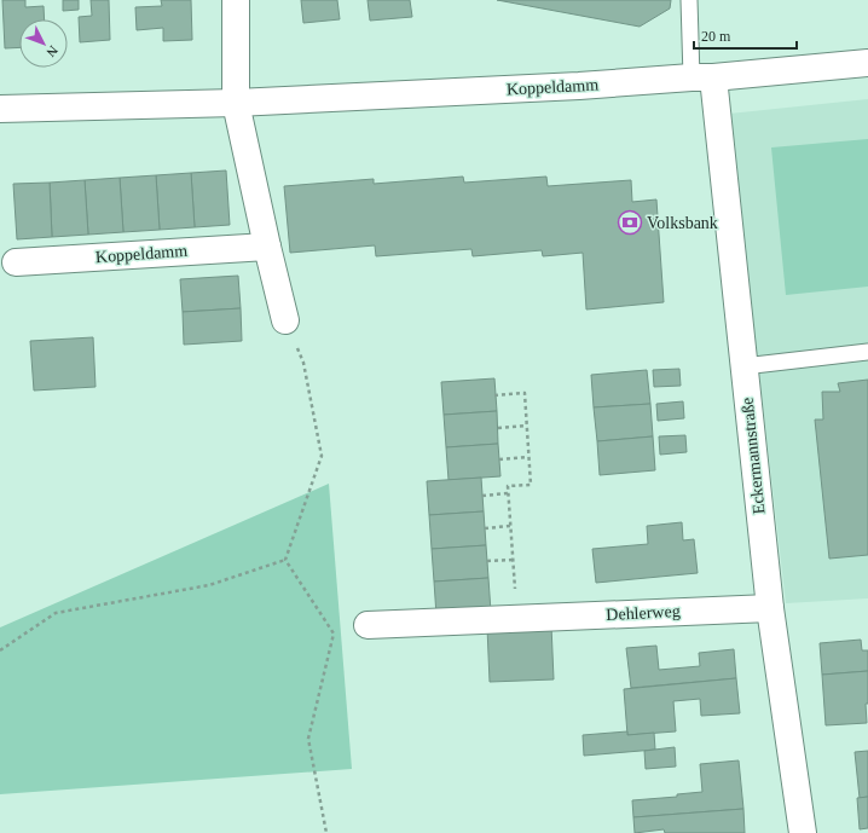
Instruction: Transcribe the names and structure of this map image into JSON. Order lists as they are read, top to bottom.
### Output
{
  "streets": {
    "street": ["Koppeldamm", "Eckermannstraße", "Dehlerweg"]
  },
  "crossings": [
    ["Koppeldamm", "Eckermannstraße"],
    ["Eckermannstraße", "Dehlerweg"]
  ],
  "places": {
    "bank": ["Volksbank"]
  },
  "scale_bar": "20 m",
  "north": "bottom right"
}
